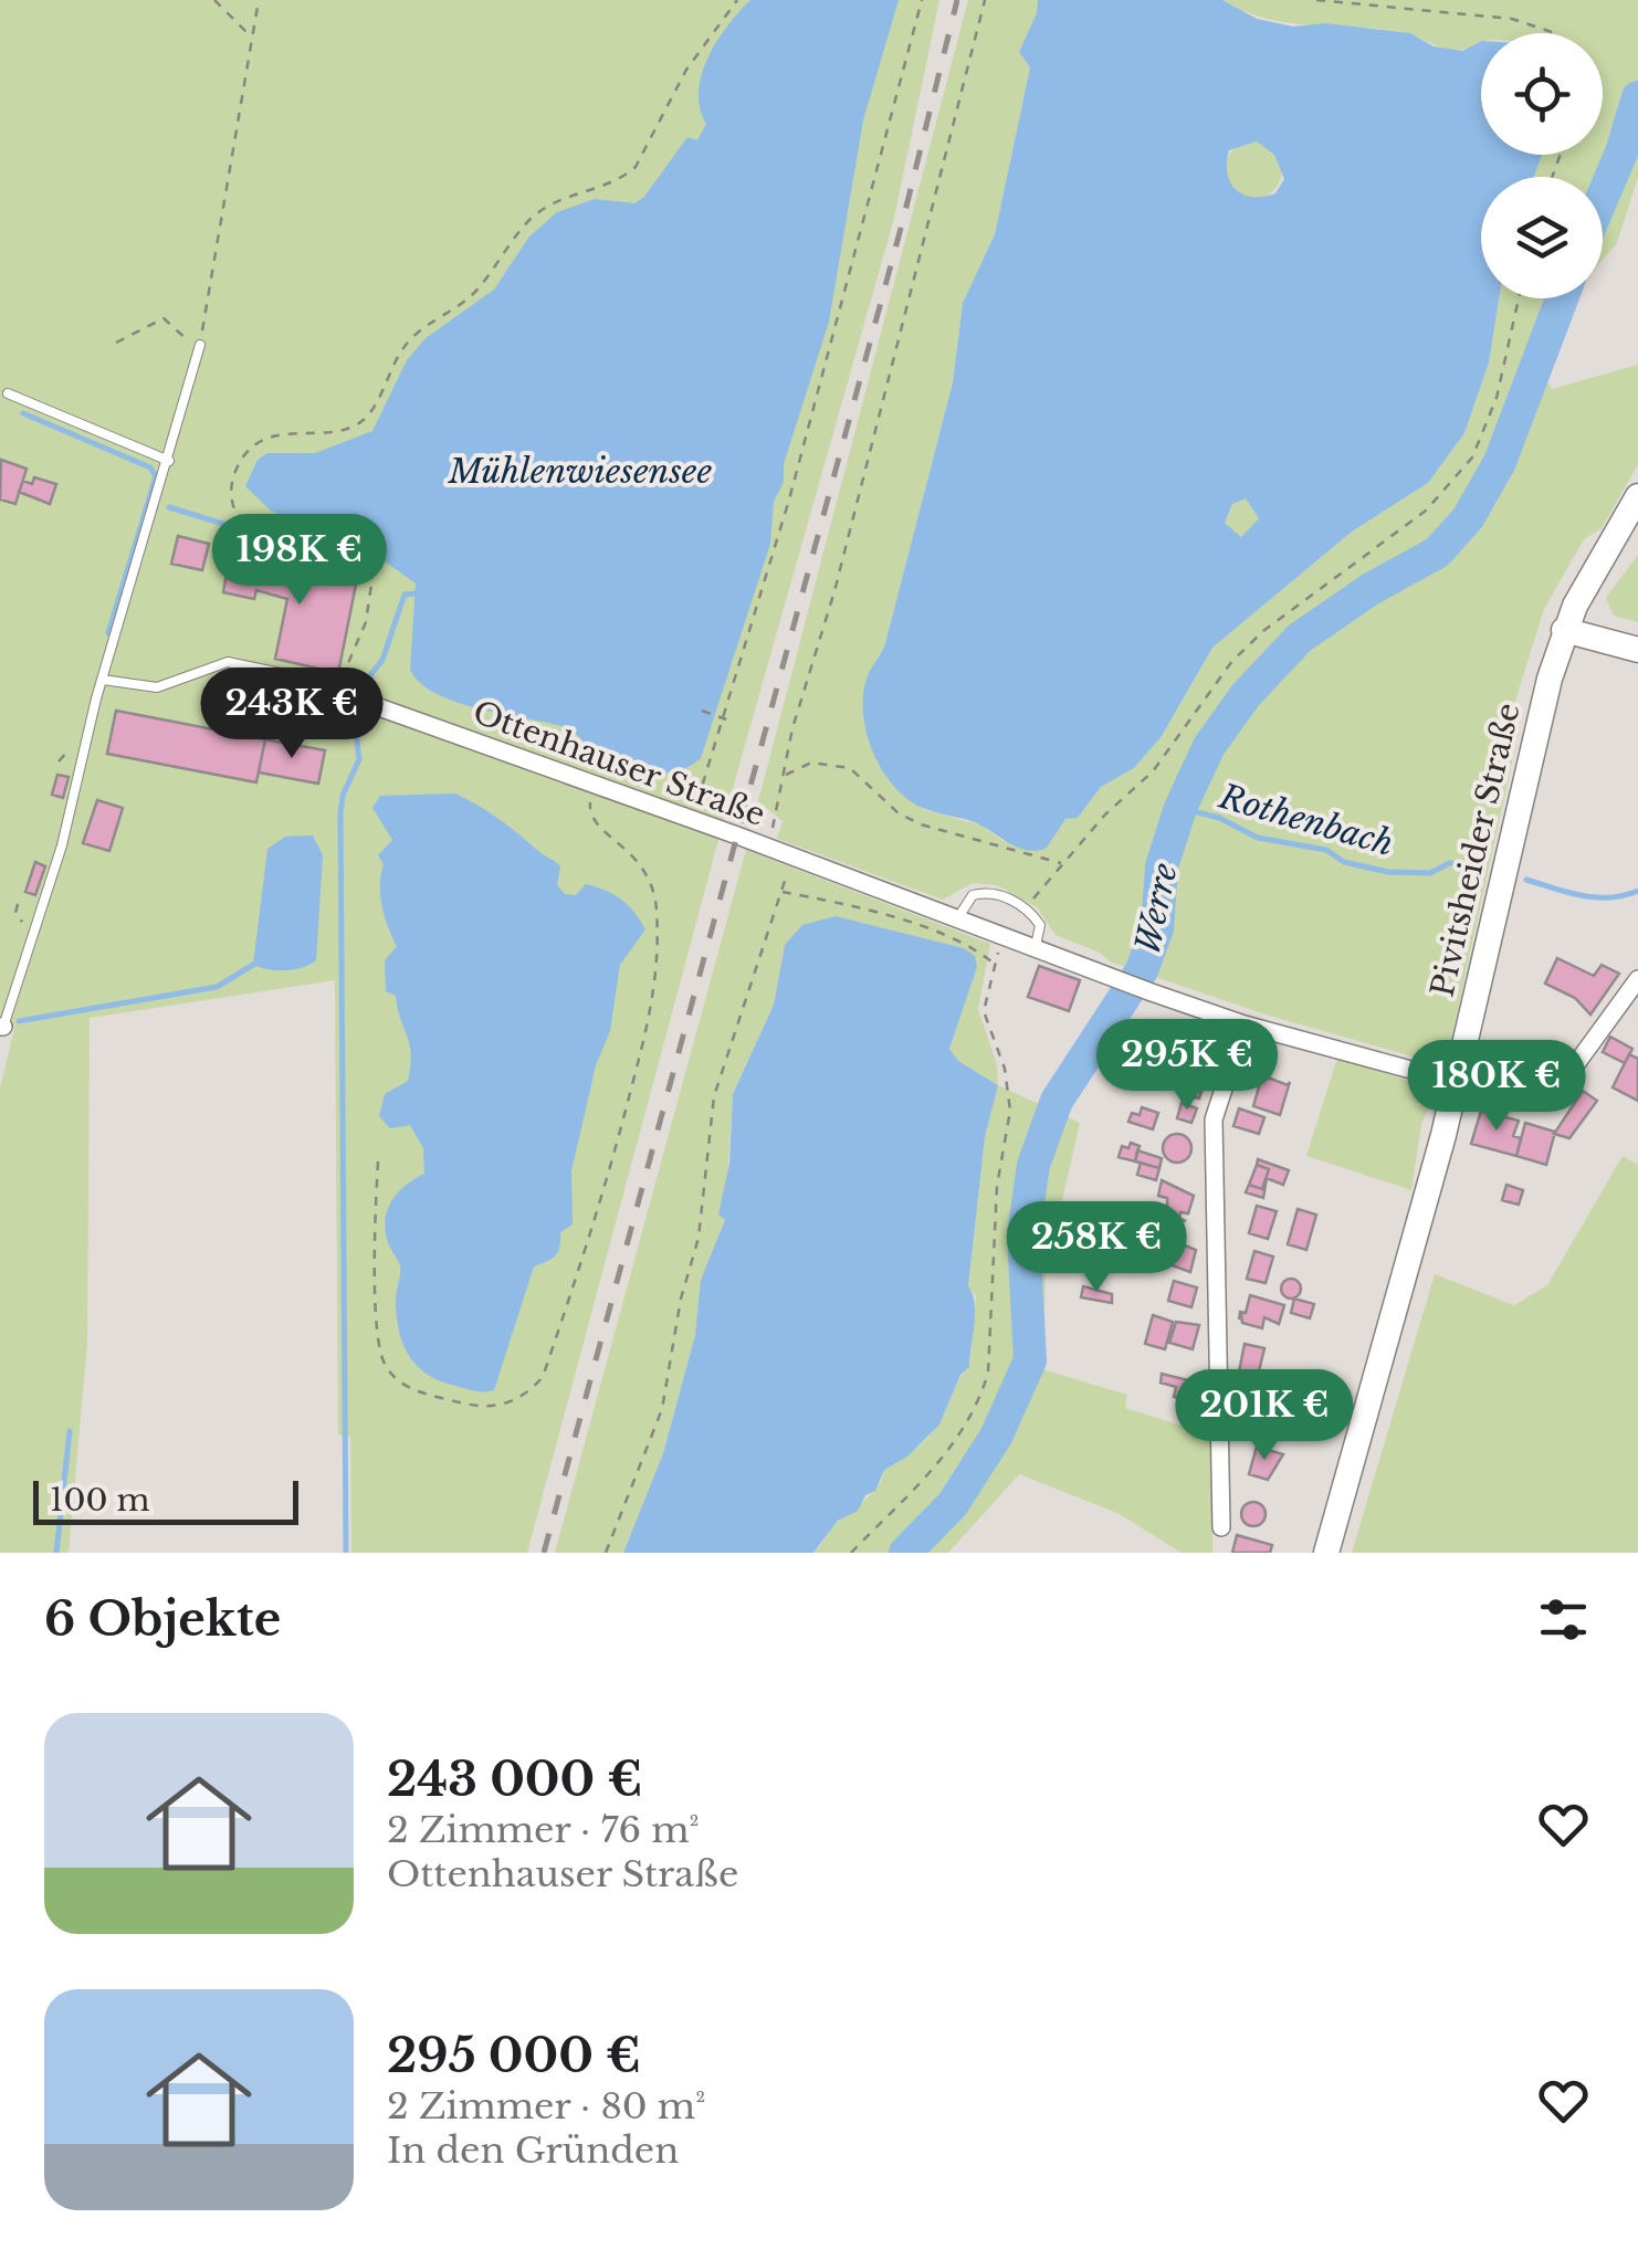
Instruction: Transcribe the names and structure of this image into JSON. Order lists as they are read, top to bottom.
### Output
{
  "streets": {
    "main road": ["Pivitsheider Straße"],
    "street": ["Ottenhauser Straße"]
  },
  "crossings": [
    ["Ottenhauser Straße", "Pivitsheider Straße"]
  ],
  "water": ["Mühlenwiesensee", "Rothenbach", "Werre"],
  "scale_bar": "100 m",
  "page": {
    "price": [
      "198K €",
      "243K €",
      "295K €",
      "180K €",
      "258K €",
      "201K €"
    ],
    "scale": "100 m",
    "heading": "6 Objekte",
    "list": [
      {
        "name": "243 000 €",
        "note": "2 Zimmer · 76 m² · Ottenhauser Straße"
      },
      {
        "name": "295 000 €",
        "note": "2 Zimmer · 80 m² · In den Gründen"
      }
    ]
  }
}
